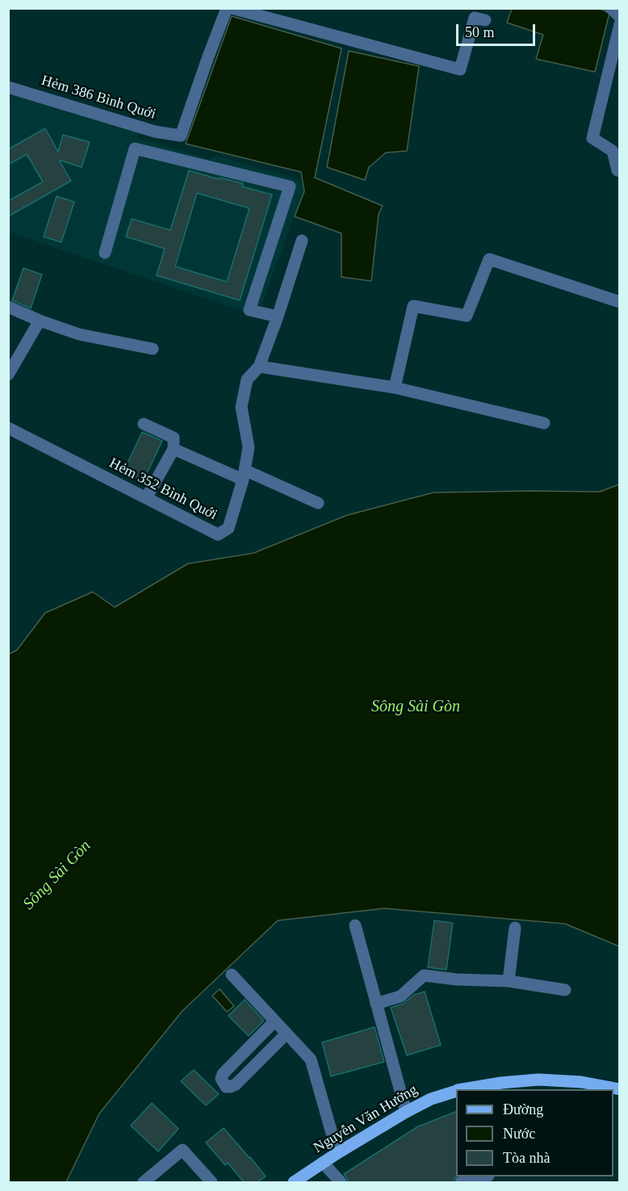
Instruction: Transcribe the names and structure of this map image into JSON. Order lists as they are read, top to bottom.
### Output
{
  "streets": {
    "main road": ["Nguyễn Văn Hưởng"],
    "street": ["Hẻm 386 Bình Quới", "Hẻm 352 Bình Quới"]
  },
  "water": ["Sông Sài Gòn"],
  "legend": ["Đường", "Nước", "Tòa nhà"],
  "scale_bar": "50 m"
}
